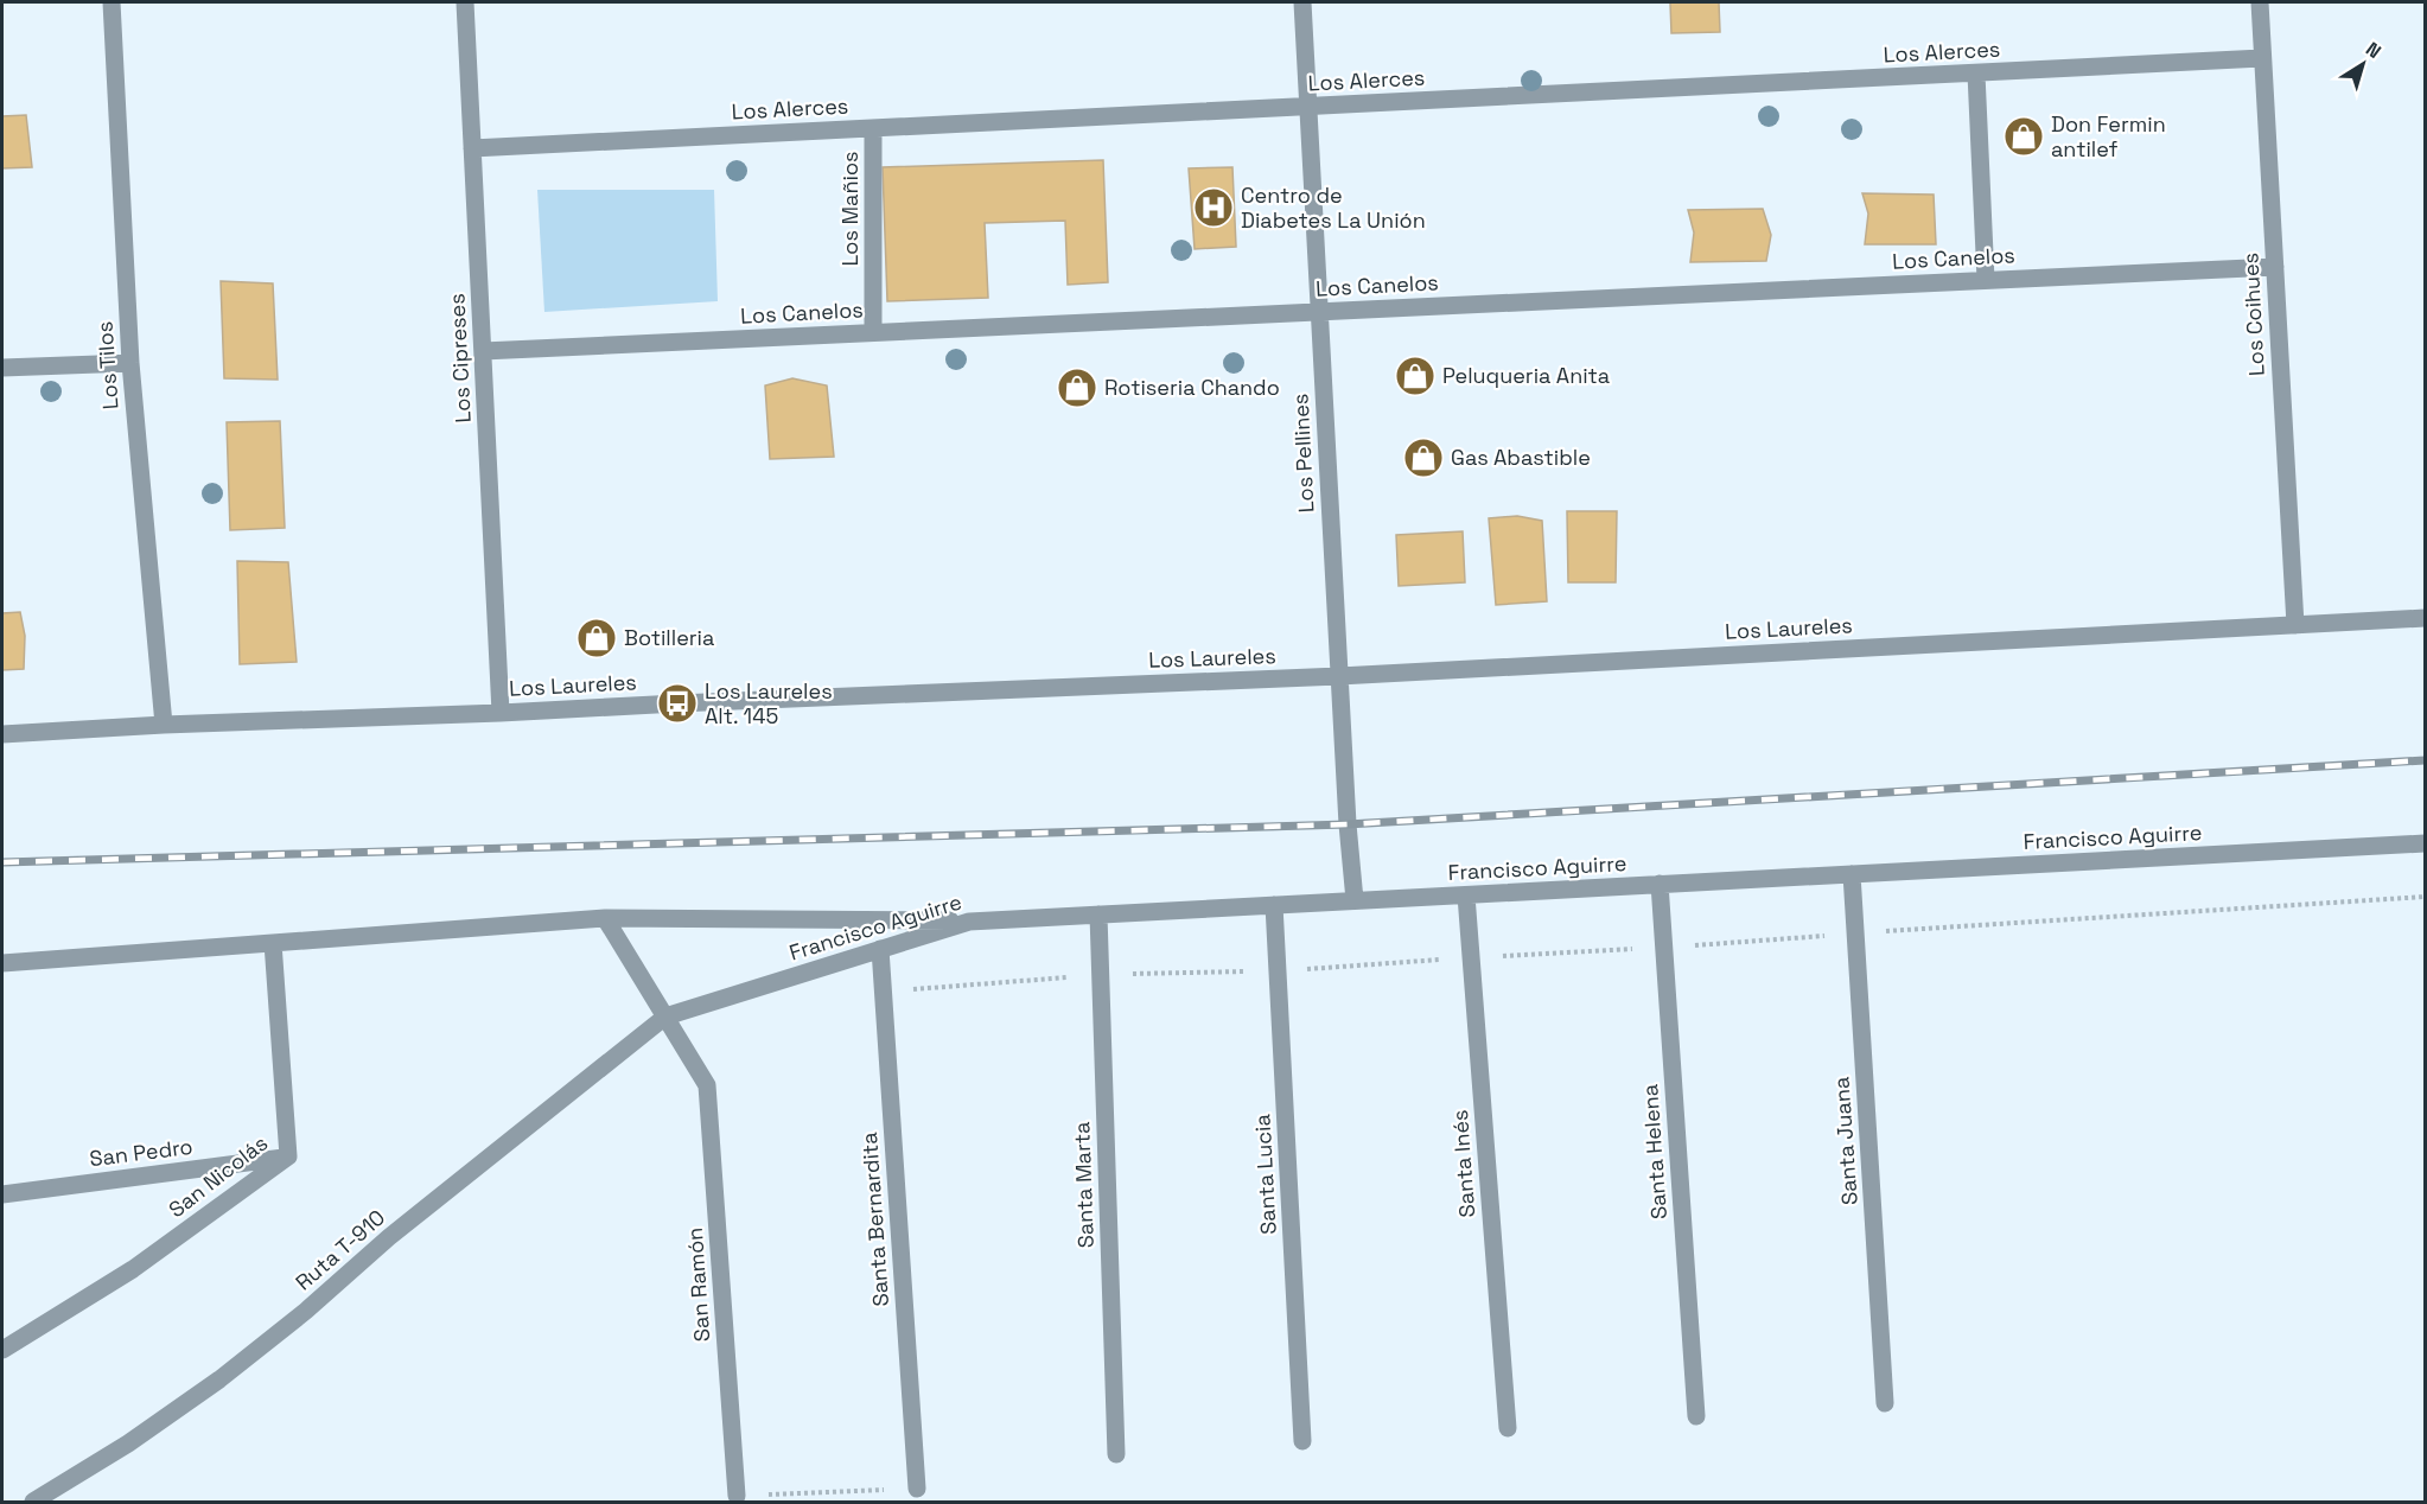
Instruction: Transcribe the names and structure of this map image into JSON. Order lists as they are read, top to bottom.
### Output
{
  "streets": {
    "street": [
      "Los Alerces",
      "Los Mañios",
      "Los Canelos",
      "Los Coihues",
      "Los Cipreses",
      "Los Tilos",
      "Los Pellines",
      "Los Laureles",
      "Francisco Aguirre",
      "Santa Juana",
      "Santa Helena",
      "San Pedro",
      "Santa Inés",
      "Santa Lucia",
      "San Nicolás",
      "Santa Marta",
      "Santa Bernardita",
      "Ruta T-910",
      "San Ramón"
    ]
  },
  "crossings": [
    ["Los Alerces", "Los Mañios"],
    ["Los Alerces", "Los Coihues"],
    ["Los Alerces", "Los Cipreses"],
    ["Los Alerces", "Los Pellines"],
    ["Los Mañios", "Los Canelos"],
    ["Los Canelos", "Los Coihues"],
    ["Los Canelos", "Los Cipreses"],
    ["Los Canelos", "Los Pellines"],
    ["Los Coihues", "Los Laureles"],
    ["Los Cipreses", "Los Laureles"],
    ["Los Tilos", "Los Laureles"],
    ["Los Pellines", "Los Laureles"],
    ["Los Pellines", "Francisco Aguirre"],
    ["Francisco Aguirre", "Santa Juana"],
    ["Francisco Aguirre", "Santa Helena"],
    ["Francisco Aguirre", "Santa Inés"],
    ["Francisco Aguirre", "Santa Lucia"],
    ["Francisco Aguirre", "Santa Marta"],
    ["Francisco Aguirre", "Santa Bernardita"],
    ["Francisco Aguirre", "Ruta T-910"],
    ["Francisco Aguirre", "San Ramón"],
    ["San Pedro", "San Nicolás"],
    ["Ruta T-910", "San Ramón"]
  ],
  "places": {
    "shop": [
      "Don Fermin antilef",
      "Peluqueria Anita",
      "Rotiseria Chando",
      "Gas Abastible",
      "Botilleria"
    ],
    "hospital": ["Centro de Diabetes La Unión"],
    "bus stop": ["Los Laureles Alt. 145"]
  },
  "north": "top right"
}
